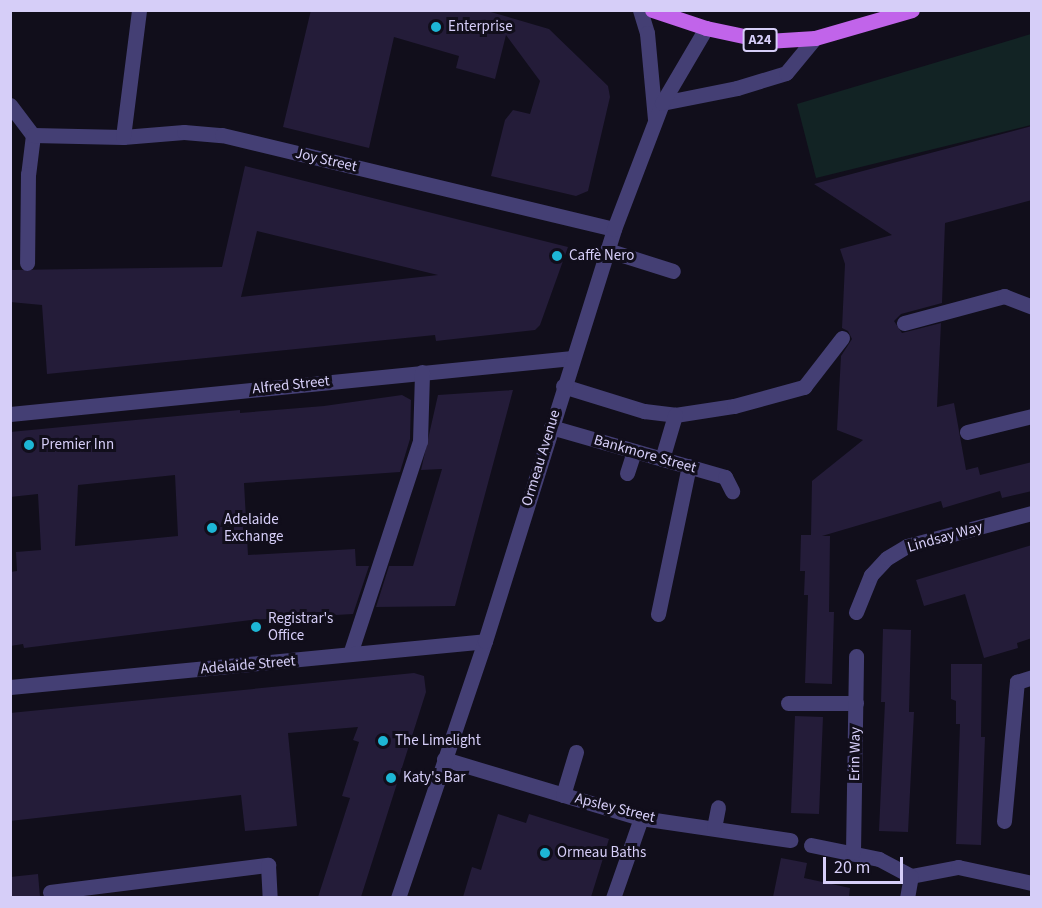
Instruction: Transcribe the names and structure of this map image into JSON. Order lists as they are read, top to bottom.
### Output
{
  "streets": {
    "main road": ["A24"],
    "street": [
      "Joy Street",
      "Alfred Street",
      "Bankmore Street",
      "Ormeau Avenue",
      "Lindsay Way",
      "Adelaide Street",
      "Erin Way",
      "Apsley Street"
    ]
  },
  "crossings": [
    ["A24", "Ormeau Avenue"],
    ["Joy Street", "Ormeau Avenue"],
    ["Alfred Street", "Ormeau Avenue"],
    ["Bankmore Street", "Ormeau Avenue"],
    ["Ormeau Avenue", "Adelaide Street"],
    ["Ormeau Avenue", "Apsley Street"]
  ],
  "places": [
    "Enterprise",
    "Caffè Nero",
    "Premier Inn",
    "Adelaide Exchange",
    "Registrar's Office",
    "The Limelight",
    "Katy's Bar",
    "Ormeau Baths"
  ],
  "scale_bar": "20 m"
}
